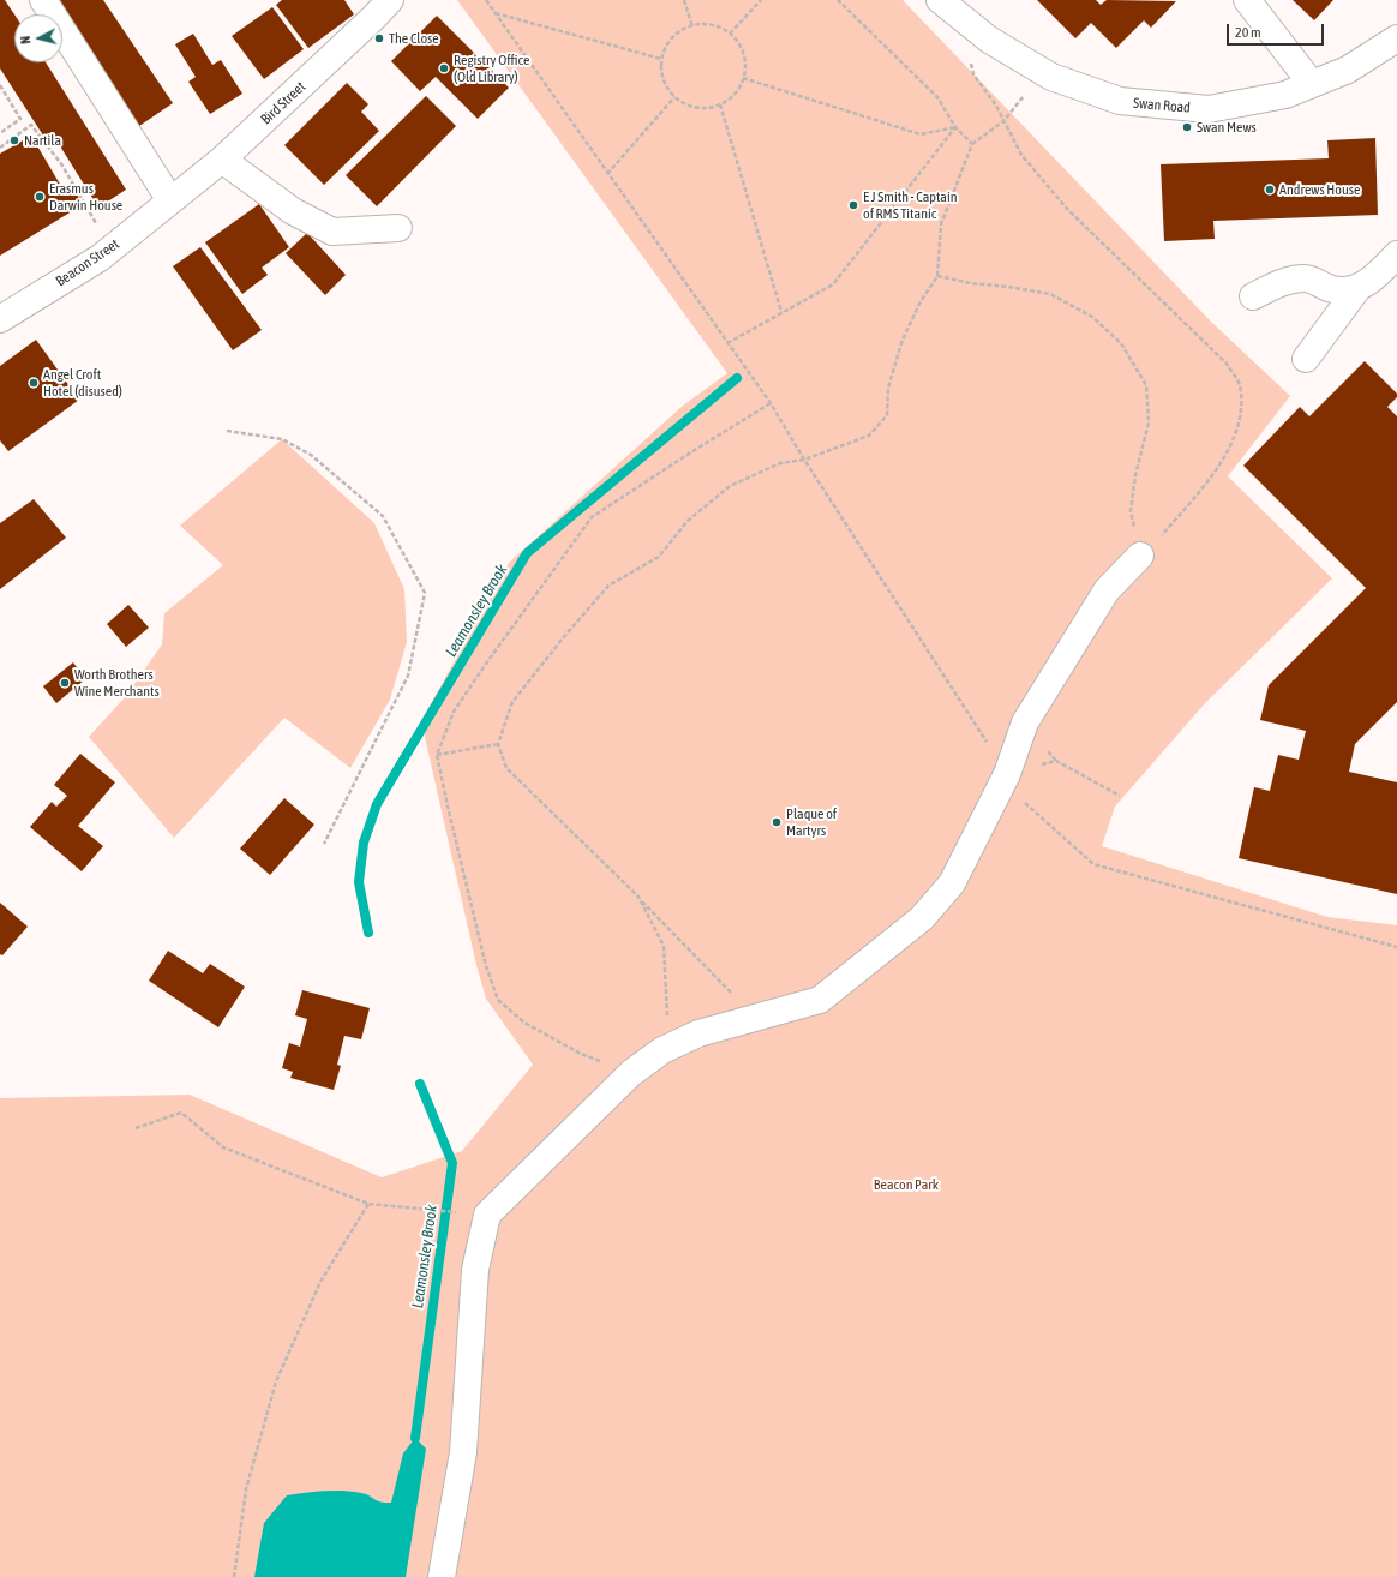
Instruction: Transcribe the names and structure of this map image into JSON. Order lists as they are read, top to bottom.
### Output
{
  "streets": {
    "street": ["Bird Street", "Swan Road", "Beacon Street"]
  },
  "crossings": [
    ["Bird Street", "Beacon Street"]
  ],
  "water": ["Leamonsley Brook"],
  "parks": ["Beacon Park"],
  "places": [
    "The Close",
    "Registry Office (Old Library)",
    "Swan Mews",
    "Nartila",
    "Andrews House",
    "Erasmus Darwin House",
    "E J Smith - Captain of RMS Titanic",
    "Angel Croft Hotel (disused)",
    "Worth Brothers Wine Merchants",
    "Plaque of Martyrs"
  ],
  "scale_bar": "20 m",
  "north": "left"
}
